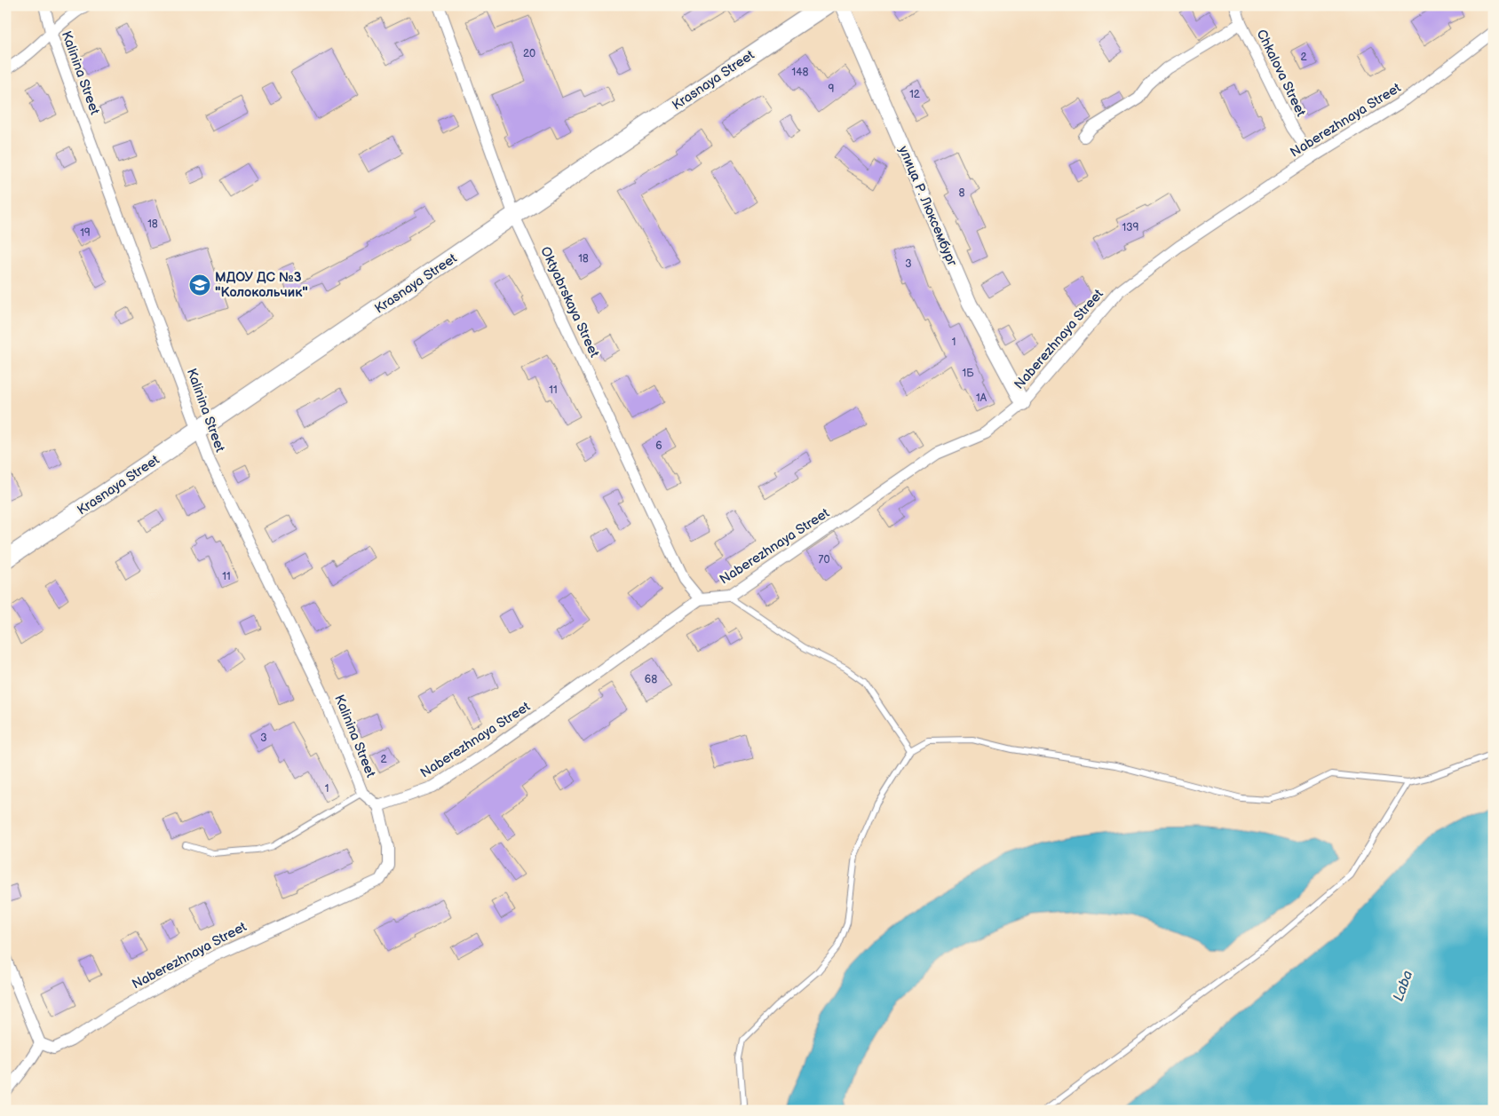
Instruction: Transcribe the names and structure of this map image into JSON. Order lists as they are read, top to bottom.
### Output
{
  "streets": {
    "main road": ["Krasnaya Street"],
    "street": [
      "Kalinina Street",
      "Chkalova Street",
      "Naberezhnaya Street",
      "улица Р. Люксембург",
      "Oktyabrskaya Street"
    ]
  },
  "crossings": [
    ["Kalinina Street", "Krasnaya Street"],
    ["Kalinina Street", "Naberezhnaya Street"],
    ["Chkalova Street", "Naberezhnaya Street"],
    ["Krasnaya Street", "Oktyabrskaya Street"],
    ["Naberezhnaya Street", "улица Р. Люксембург"],
    ["Naberezhnaya Street", "Oktyabrskaya Street"]
  ],
  "water": ["Laba"],
  "places": {
    "school or university": ["МДОУ ДС №3 \"Колокольчик\""]
  },
  "house_numbers": [
    "20",
    "2",
    "148",
    "9",
    "12",
    "8",
    "18",
    "139",
    "19",
    "18",
    "3",
    "1",
    "1Б",
    "11",
    "1А",
    "6",
    "70",
    "11",
    "68",
    "3",
    "2",
    "1"
  ]
}
